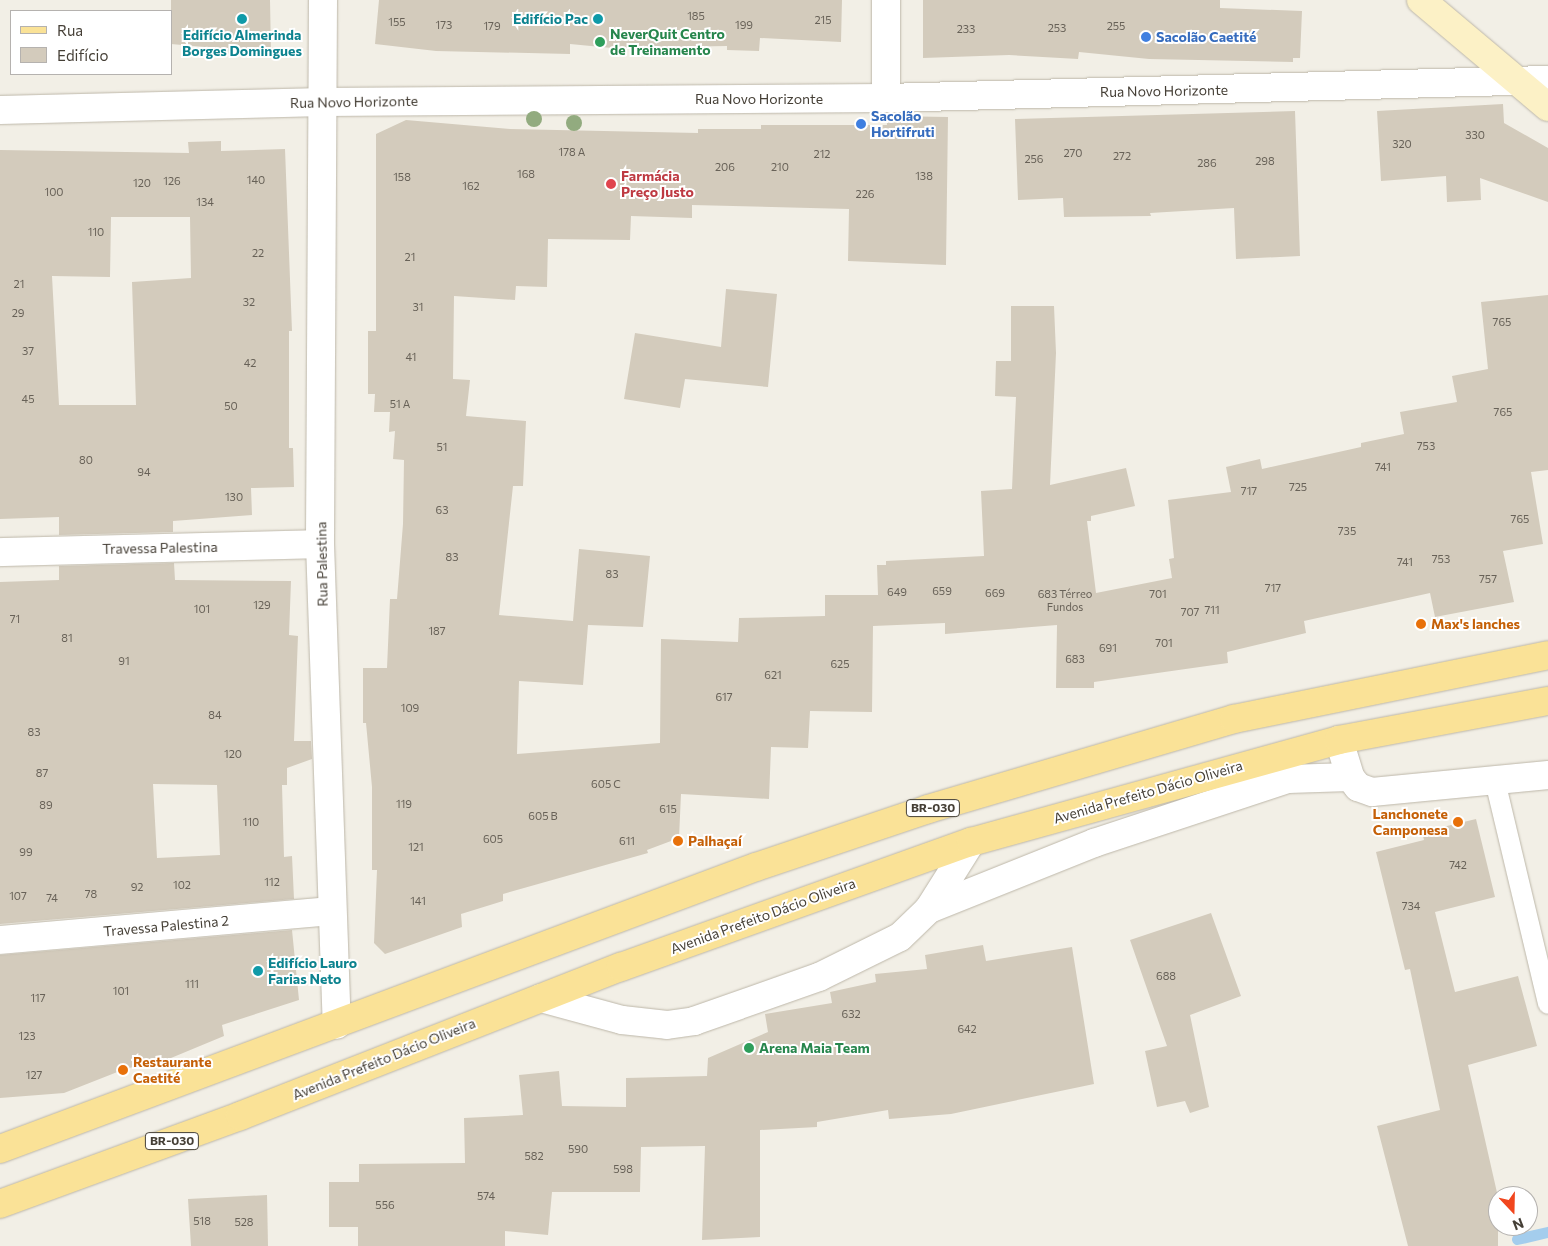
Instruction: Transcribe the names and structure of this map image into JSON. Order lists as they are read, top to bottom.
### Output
{
  "streets": {
    "main road": ["Avenida Prefeito Dácio Oliveira", "BR-030"],
    "street": [
      "Rua Novo Horizonte",
      "Travessa Palestina",
      "Rua Palestina",
      "Travessa Palestina 2"
    ]
  },
  "crossings": [
    ["Rua Novo Horizonte", "Rua Palestina"],
    ["Travessa Palestina", "Rua Palestina"],
    ["Rua Palestina", "BR-030"],
    ["Rua Palestina", "Travessa Palestina 2"]
  ],
  "places": [
    "Edifício Almerinda Borges Domingues",
    "Edifício Pac",
    "Sacolão Caetité",
    "NeverQuit Centro de Treinamento",
    "Sacolão Hortifruti",
    "Farmácia Preço Justo",
    "Max's lanches",
    "Lanchonete Camponesa",
    "Palhaçaí",
    "Edifício Lauro Farias Neto",
    "Arena Maia Team",
    "Restaurante Caetité"
  ],
  "house_numbers": [
    "185",
    "215",
    "155",
    "173",
    "199",
    "179",
    "255",
    "253",
    "233",
    "330",
    "320",
    "178 A",
    "270",
    "212",
    "272",
    "256",
    "298",
    "286",
    "206",
    "210",
    "168",
    "138",
    "158",
    "140",
    "126",
    "120",
    "162",
    "100",
    "226",
    "134",
    "110",
    "22",
    "21",
    "21",
    "32",
    "31",
    "29",
    "765",
    "37",
    "41",
    "42",
    "45",
    "51 A",
    "50",
    "765",
    "753",
    "51",
    "80",
    "741",
    "94",
    "725",
    "717",
    "130",
    "63",
    "765",
    "735",
    "83",
    "753",
    "741",
    "83",
    "757",
    "717",
    "659",
    "649",
    "669",
    "701",
    "683 Térreo Fundos",
    "129",
    "101",
    "711",
    "707",
    "71",
    "187",
    "81",
    "701",
    "691",
    "683",
    "91",
    "625",
    "621",
    "617",
    "109",
    "84",
    "83",
    "120",
    "87",
    "605 C",
    "119",
    "89",
    "615",
    "605 B",
    "110",
    "605",
    "611",
    "121",
    "99",
    "742",
    "112",
    "102",
    "92",
    "78",
    "107",
    "74",
    "141",
    "734",
    "688",
    "111",
    "101",
    "117",
    "632",
    "642",
    "123",
    "127",
    "590",
    "582",
    "598",
    "574",
    "556",
    "518",
    "528"
  ],
  "legend": ["Rua", "Edifício"],
  "north": "bottom"
}
